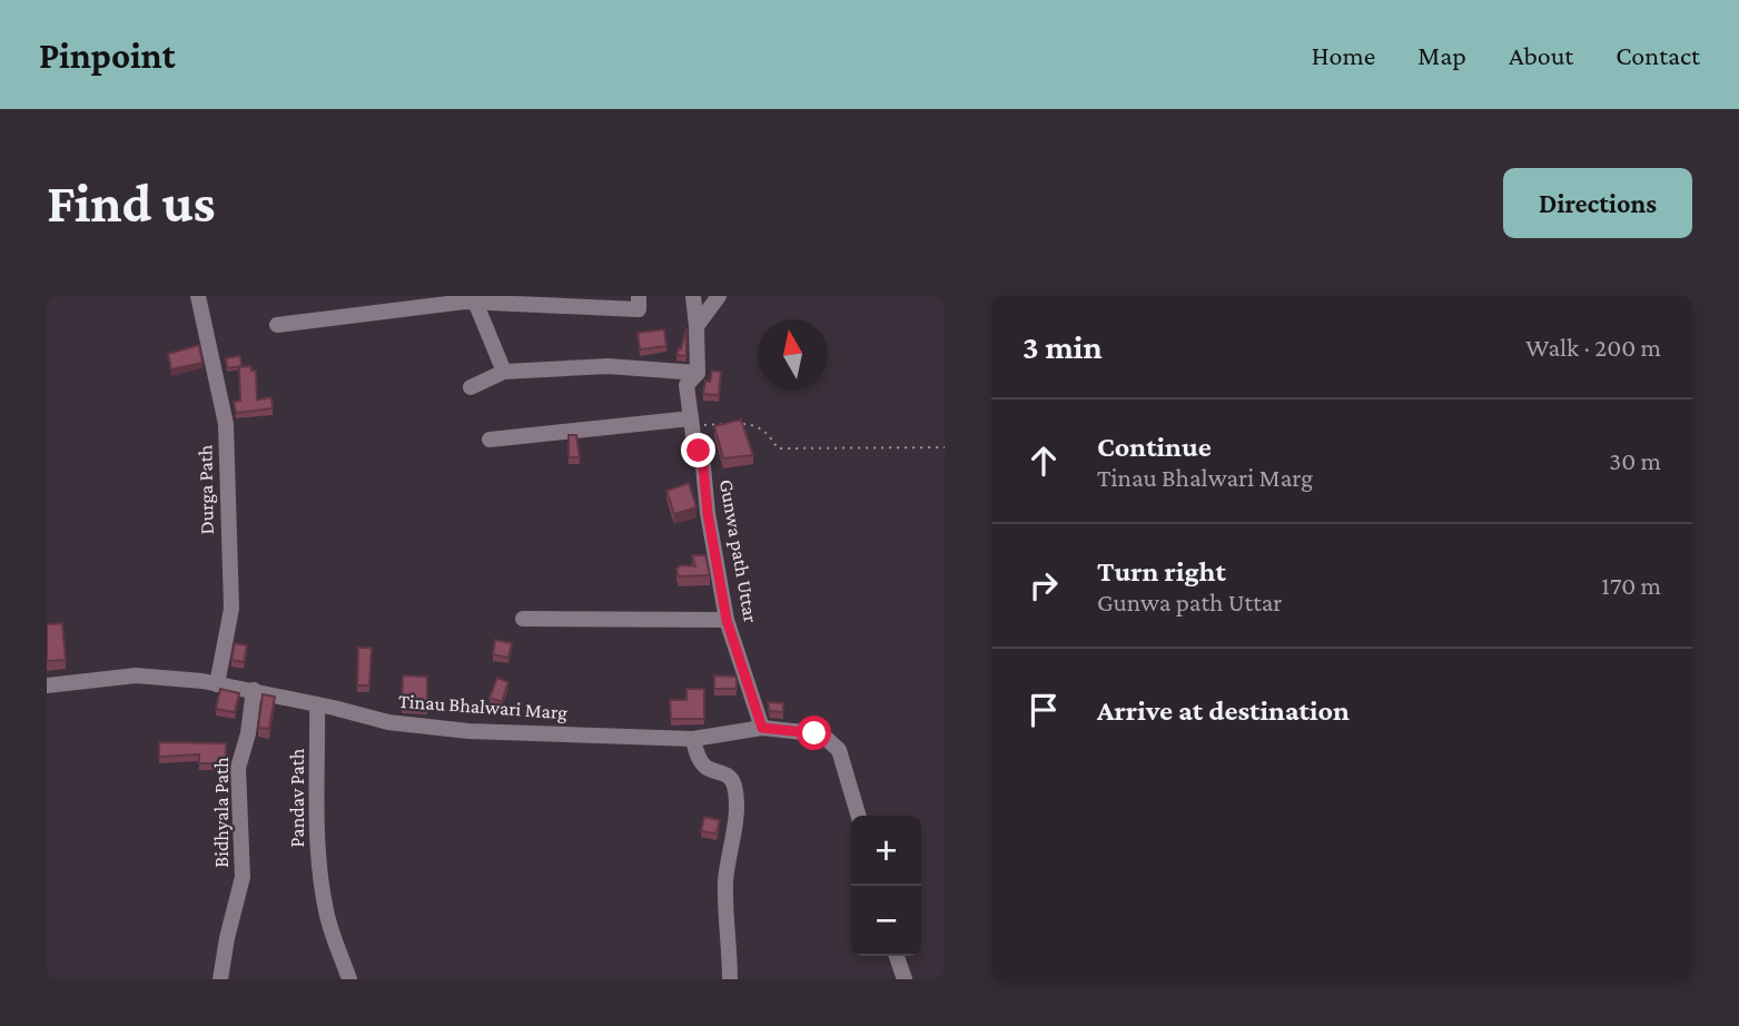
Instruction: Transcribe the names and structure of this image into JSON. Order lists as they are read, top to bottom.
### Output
{
  "streets": {
    "street": [
      "Durga Path",
      "Gunwa path Uttar",
      "Tinau Bhalwari Marg",
      "Pandav Path",
      "Bidhyala Path"
    ]
  },
  "crossings": [
    ["Durga Path", "Tinau Bhalwari Marg"],
    ["Gunwa path Uttar", "Tinau Bhalwari Marg"],
    ["Tinau Bhalwari Marg", "Pandav Path"],
    ["Tinau Bhalwari Marg", "Bidhyala Path"]
  ],
  "north": "top",
  "page": {
    "header": "Pinpoint",
    "nav": [
      "Home",
      "Map",
      "About",
      "Contact"
    ],
    "buttons": "Directions",
    "title": "Find us",
    "heading": ["3 min", "Walk · 200 m"],
    "list": [
      ["Continue", "Tinau Bhalwari Marg", "30 m"],
      ["Turn right", "Gunwa path Uttar", "170 m"],
      "Arrive at destination"
    ],
    "map_buttons": ["+", "−"]
  }
}
